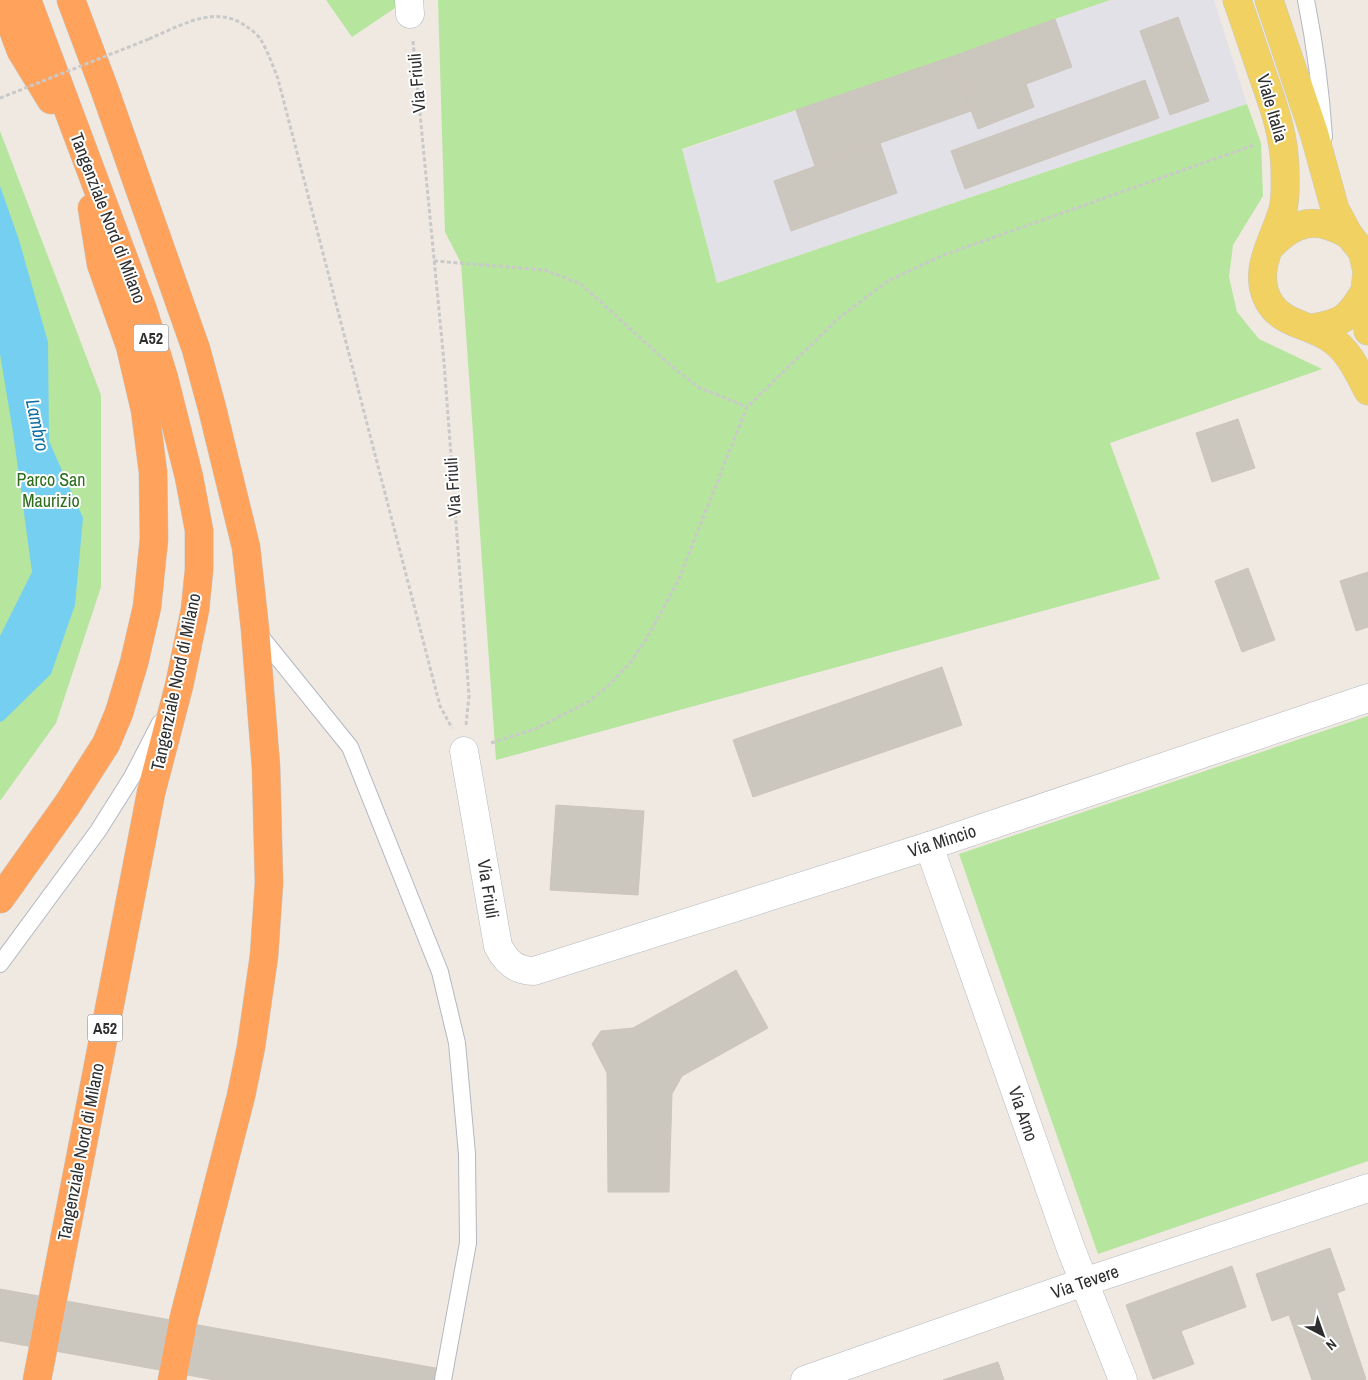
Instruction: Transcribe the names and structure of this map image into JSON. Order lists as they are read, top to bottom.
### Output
{
  "streets": {
    "highway": ["Tangenziale Nord di Milano", "A52"],
    "main road": ["Viale Italia"],
    "street": [
      "Via Friuli",
      "Via Mincio",
      "Via Arno",
      "Via Tevere"
    ]
  },
  "crossings": [
    ["Via Friuli", "Via Mincio"],
    ["Via Mincio", "Via Arno"],
    ["Via Arno", "Via Tevere"]
  ],
  "water": ["Lambro"],
  "parks": ["Parco San Maurizio"],
  "north": "bottom right"
}
